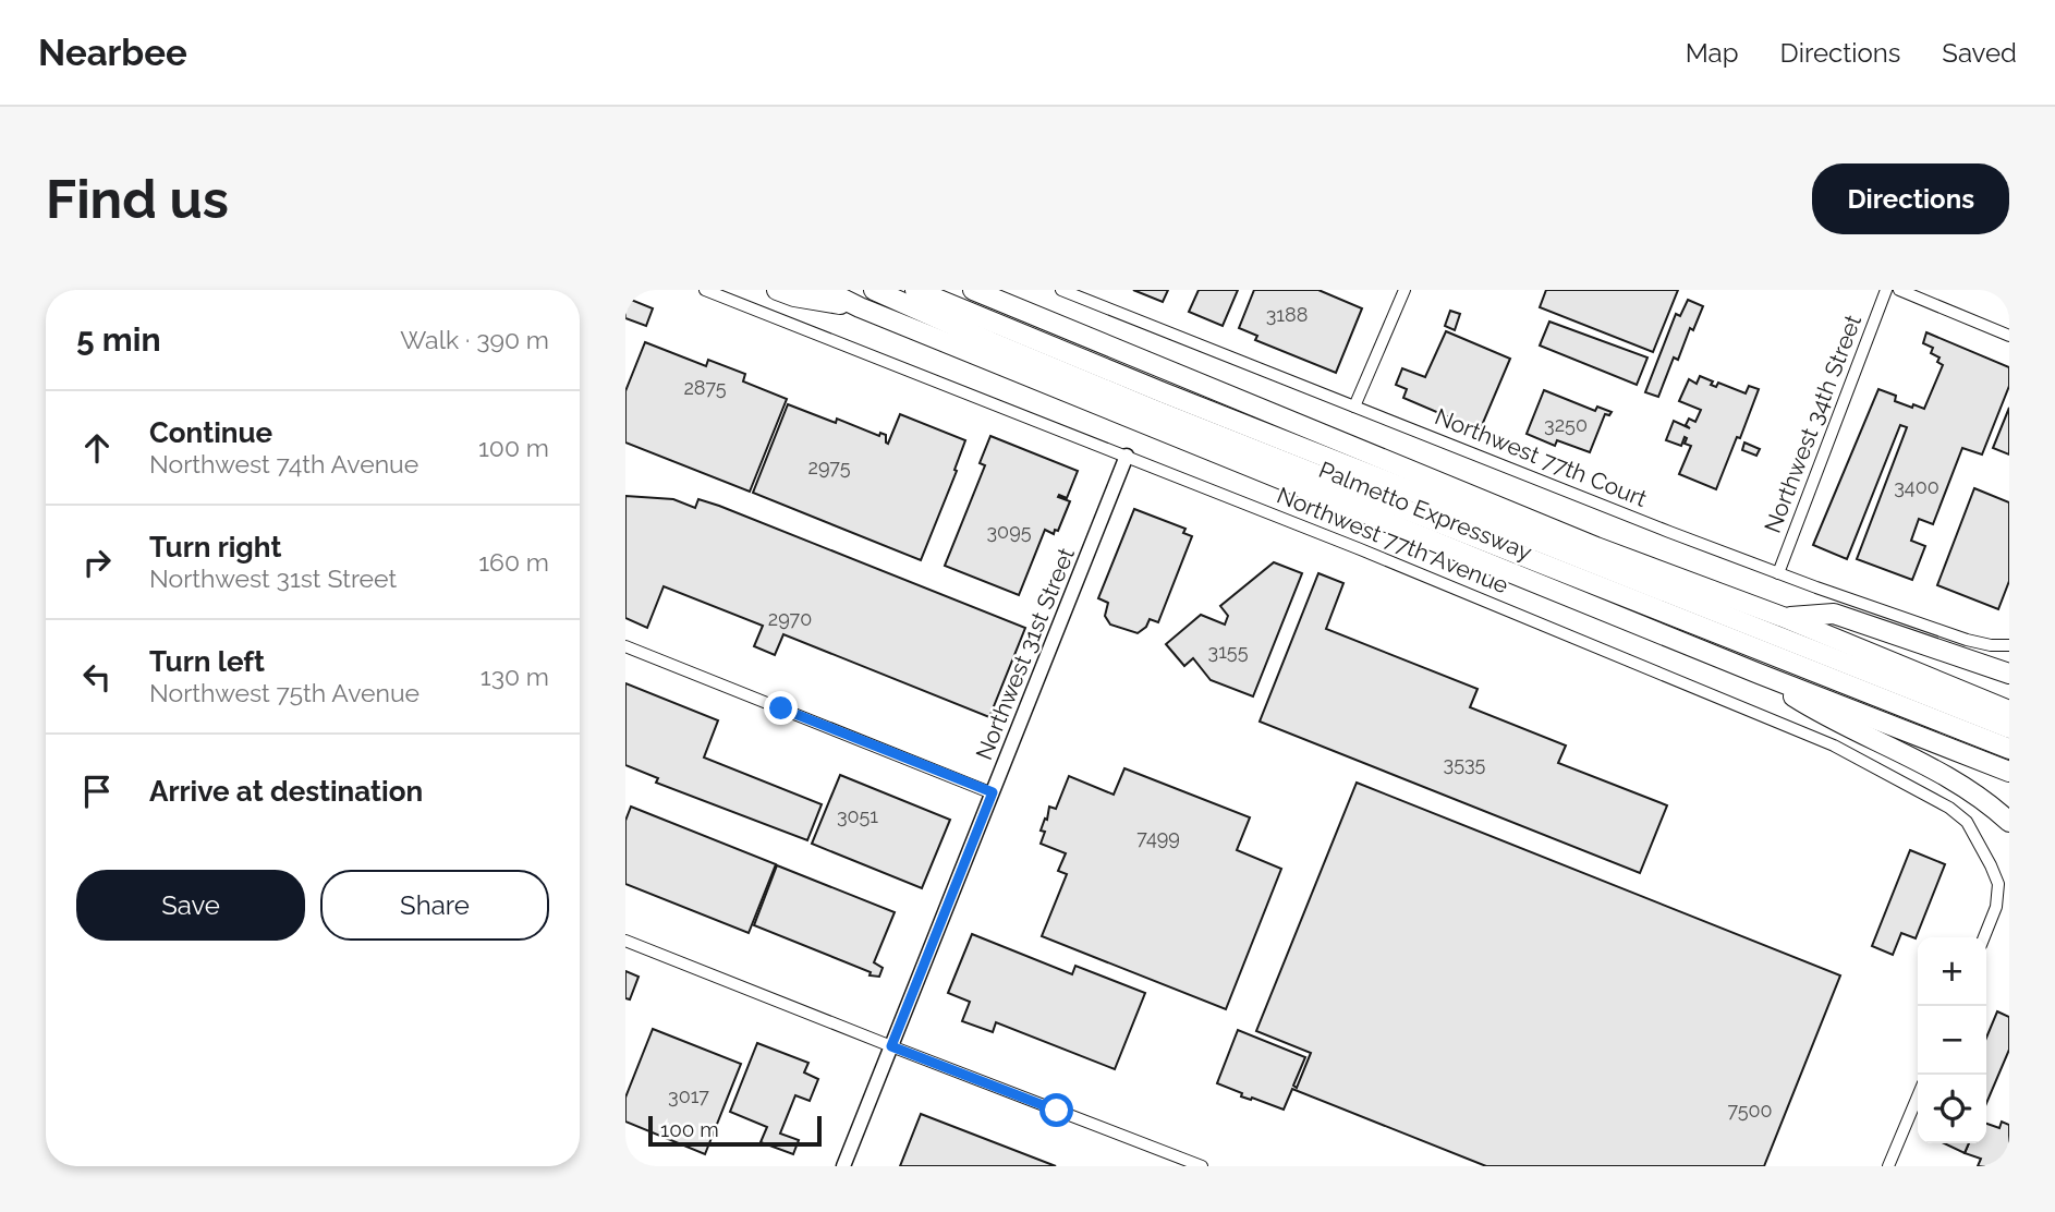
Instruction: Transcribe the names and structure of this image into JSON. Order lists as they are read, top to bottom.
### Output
{
  "streets": {
    "highway": ["Palmetto Expressway"],
    "street": [
      "Northwest 34th Street",
      "Northwest 77th Court",
      "Northwest 77th Avenue",
      "Northwest 31st Street"
    ]
  },
  "crossings": [
    ["Northwest 34th Street", "Northwest 77th Court"],
    ["Northwest 77th Avenue", "Northwest 31st Street"]
  ],
  "house_numbers": [
    "3188",
    "2875",
    "3250",
    "2975",
    "3400",
    "3095",
    "2970",
    "3155",
    "3535",
    "3051",
    "7499",
    "3017",
    "7500"
  ],
  "scale_bar": "100 m",
  "page": {
    "header": "Nearbee",
    "nav": ["Map", "Directions", "Saved"],
    "buttons": [
      "Directions",
      ["Save", "Share"]
    ],
    "title": "Find us",
    "heading": ["5 min", "Walk · 390 m"],
    "list": [
      ["Continue", "Northwest 74th Avenue", "100 m"],
      ["Turn right", "Northwest 31st Street", "160 m"],
      ["Turn left", "Northwest 75th Avenue", "130 m"],
      "Arrive at destination"
    ],
    "map_buttons": ["+", "−"],
    "scale": "100 m"
  }
}
